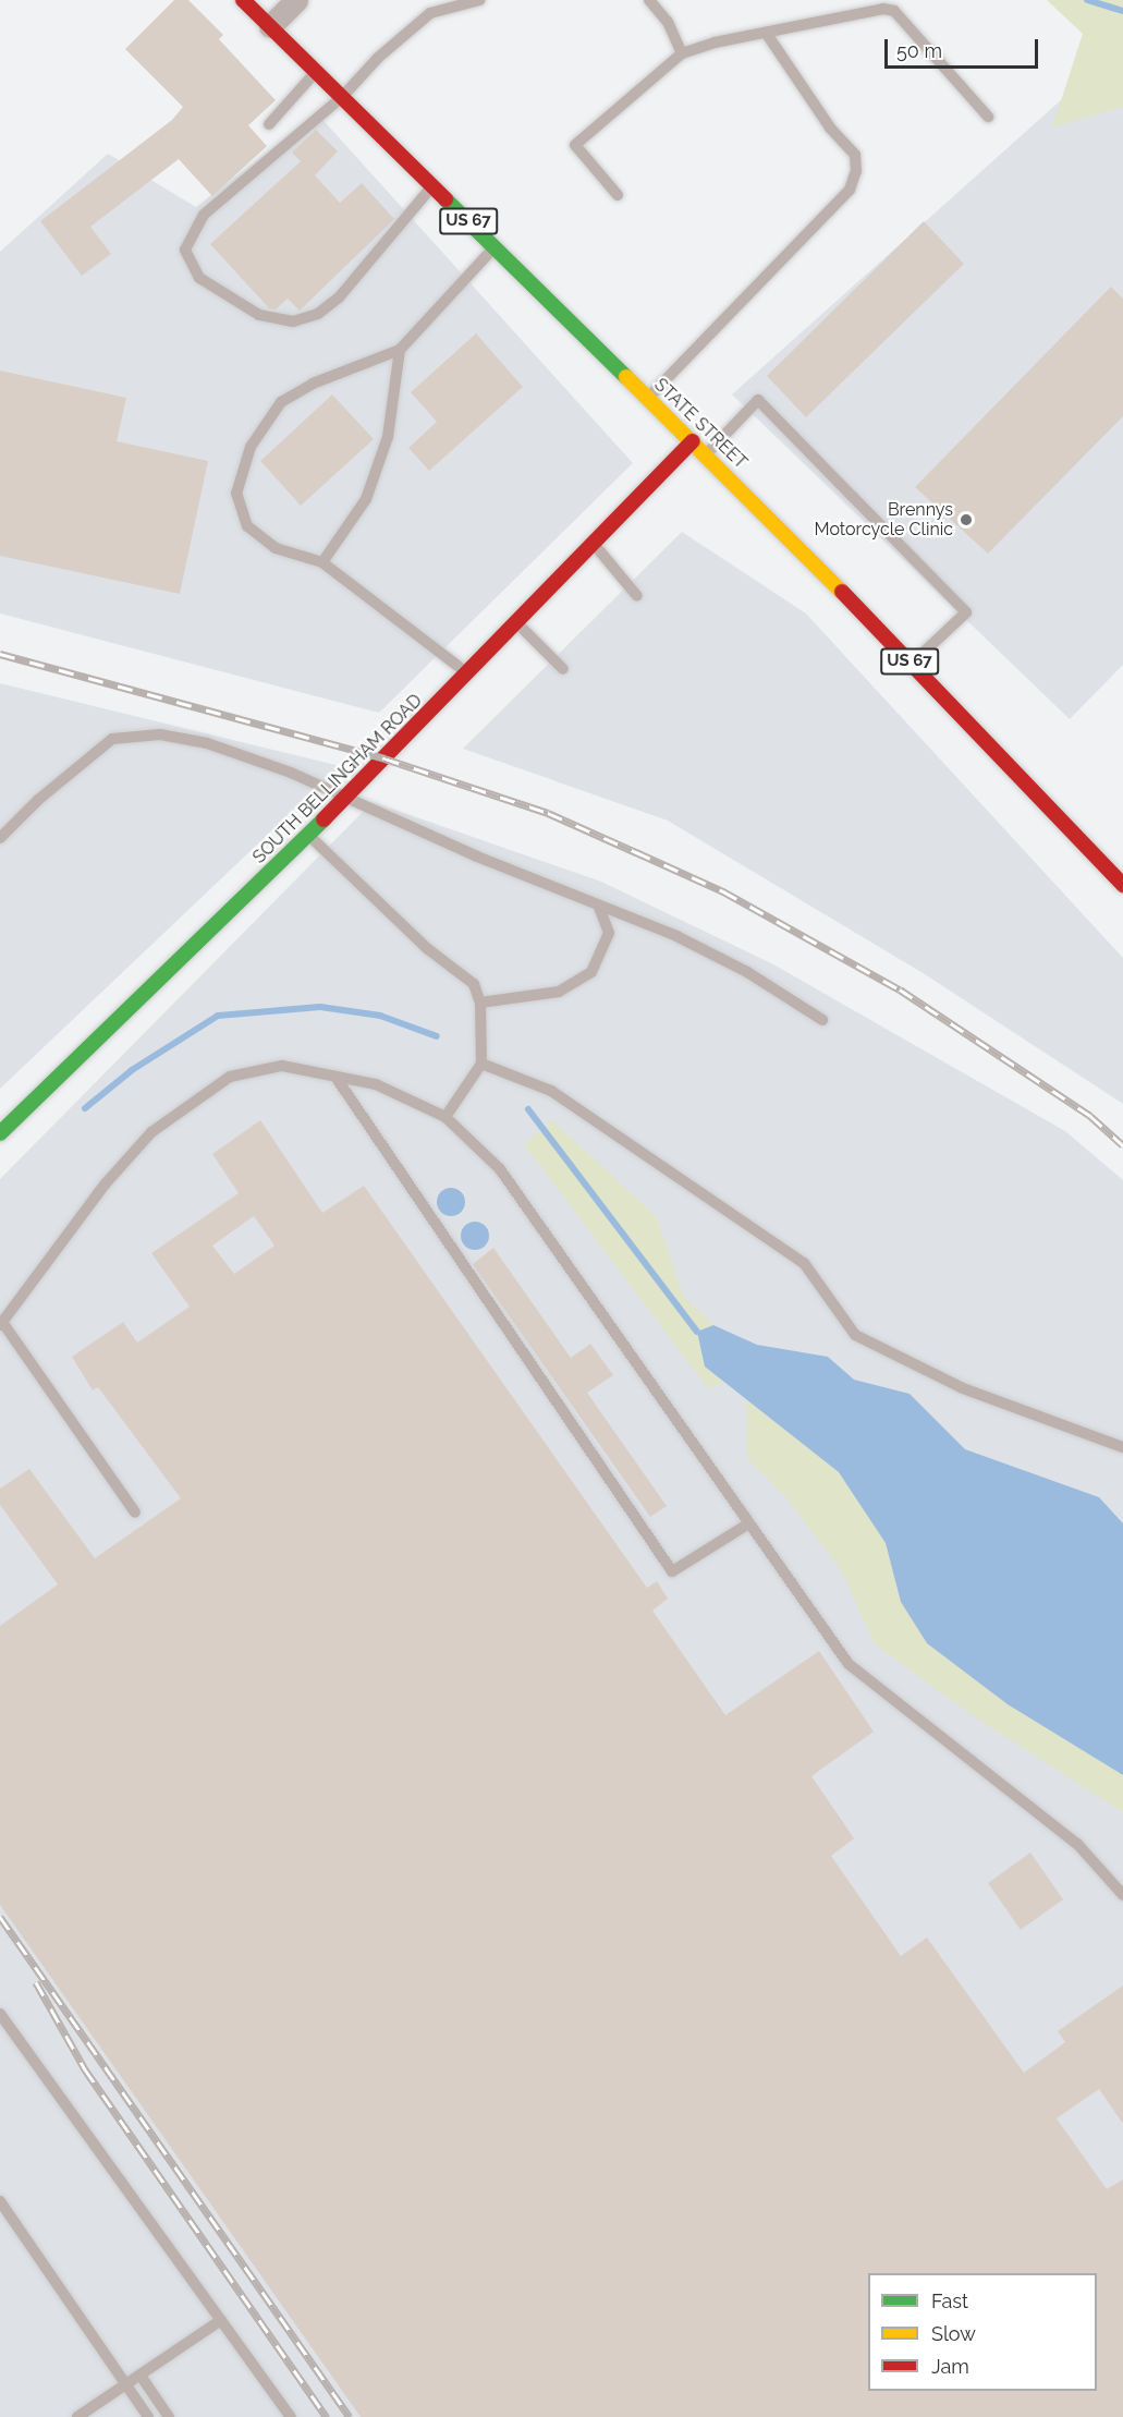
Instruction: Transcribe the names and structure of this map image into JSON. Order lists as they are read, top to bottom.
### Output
{
  "streets": {
    "main road": ["US 67", "STATE STREET", "SOUTH BELLINGHAM ROAD"]
  },
  "crossings": [
    ["STATE STREET", "SOUTH BELLINGHAM ROAD"]
  ],
  "places": ["Brennys Motorcycle Clinic"],
  "legend": ["Fast", "Slow", "Jam"],
  "scale_bar": "50 m"
}
